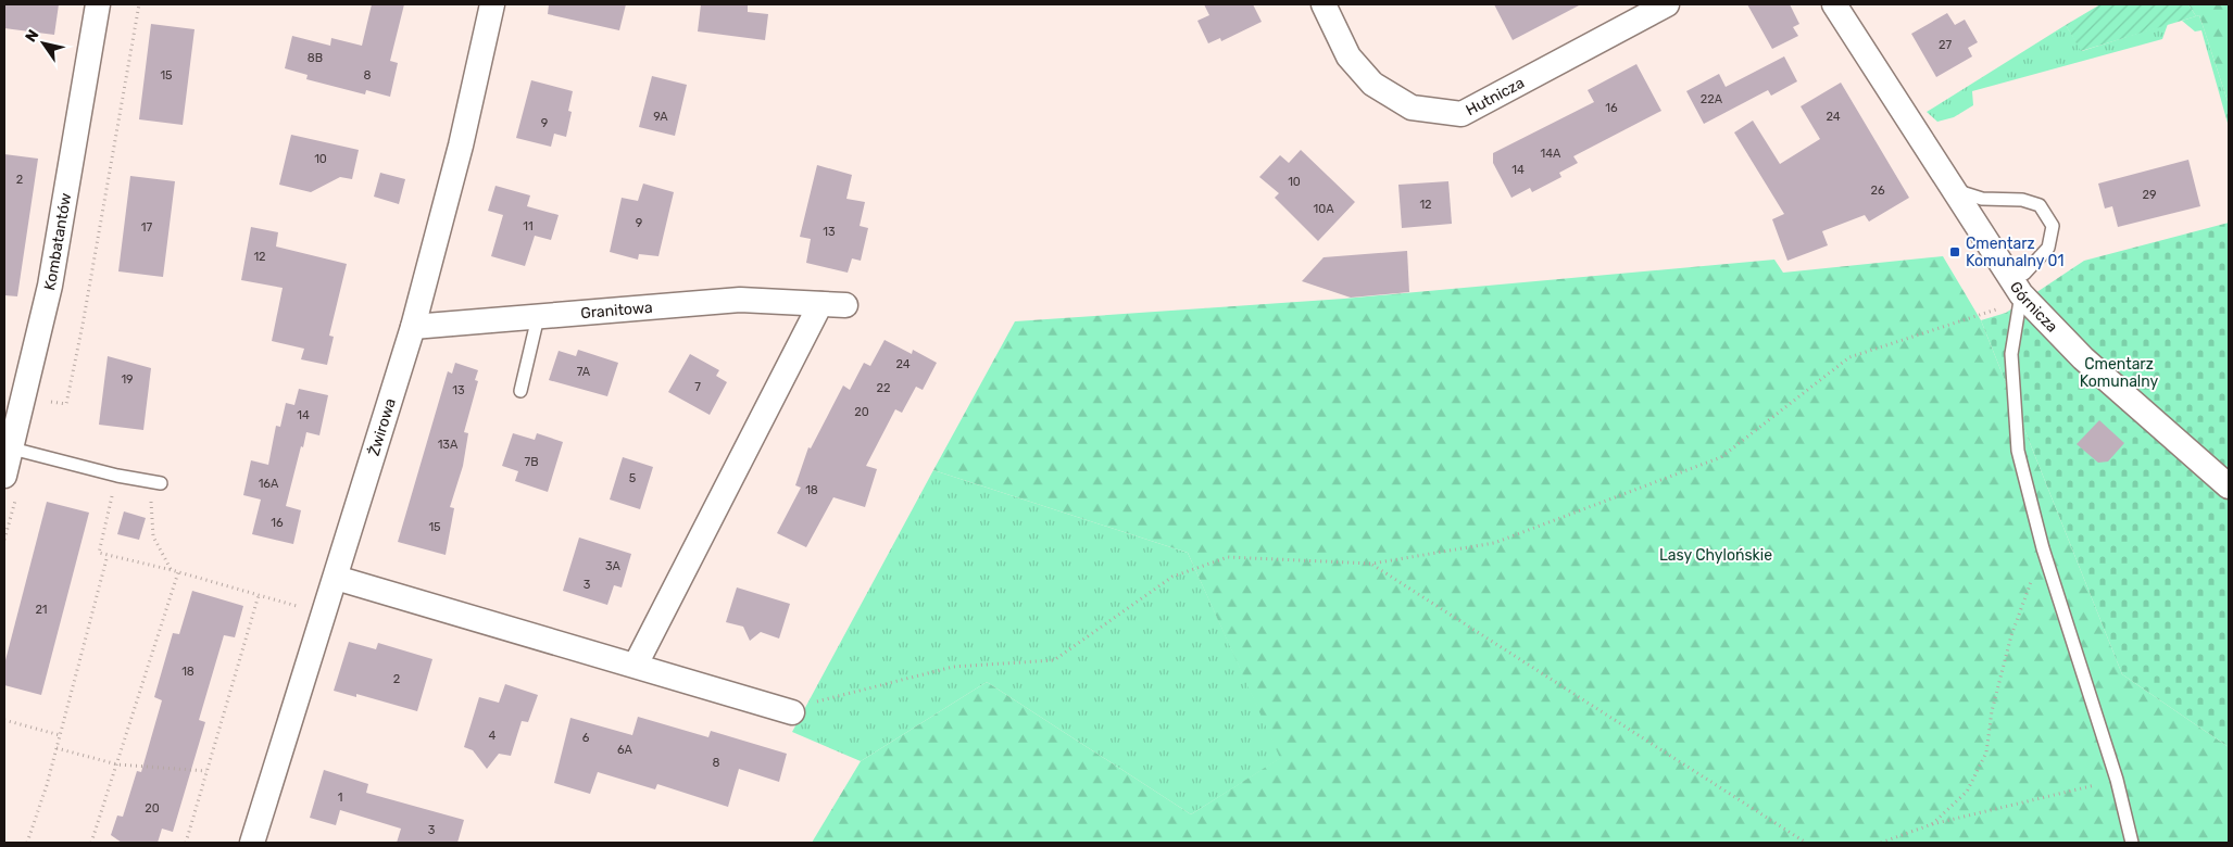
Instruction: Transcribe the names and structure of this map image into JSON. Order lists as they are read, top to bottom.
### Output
{
  "streets": {
    "street": [
      "Hutnicza",
      "Kombatantów",
      "Górnicza",
      "Granitowa",
      "Żwirowa"
    ]
  },
  "crossings": [
    ["Granitowa", "Żwirowa"]
  ],
  "parks": ["Cmentarz Komunalny", "Lasy Chylońskie"],
  "places": {
    "transit": ["Cmentarz Komunalny 01"]
  },
  "house_numbers": [
    "27",
    "8B",
    "15",
    "8",
    "22A",
    "16",
    "9A",
    "24",
    "9",
    "14A",
    "10",
    "14",
    "2",
    "10",
    "26",
    "29",
    "12",
    "10A",
    "9",
    "11",
    "17",
    "13",
    "12",
    "24",
    "7A",
    "19",
    "7",
    "22",
    "13",
    "20",
    "14",
    "13A",
    "7B",
    "5",
    "16A",
    "18",
    "16",
    "15",
    "3A",
    "3",
    "21",
    "18",
    "2",
    "4",
    "6",
    "6A",
    "8",
    "1",
    "20",
    "3"
  ],
  "north": "top left"
}
